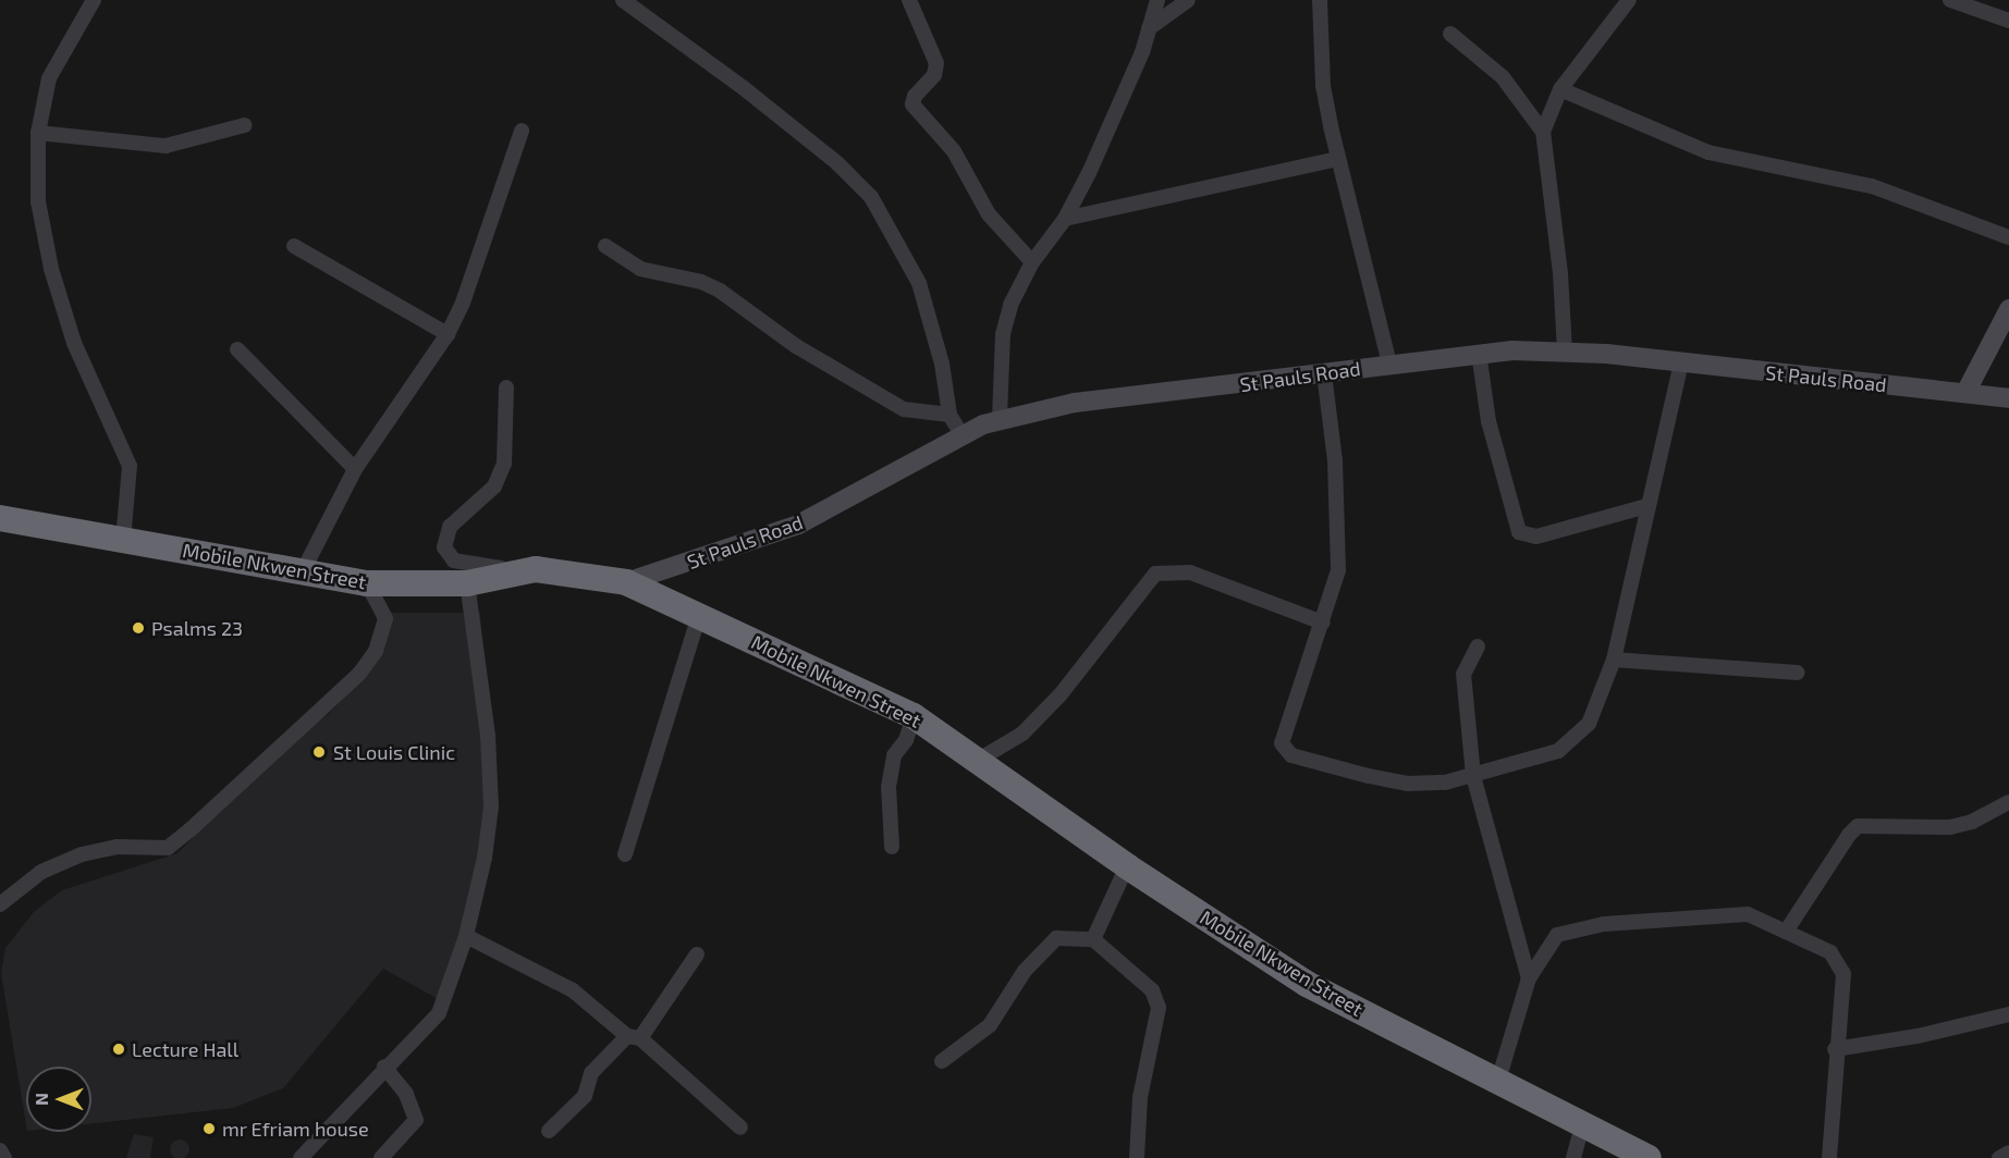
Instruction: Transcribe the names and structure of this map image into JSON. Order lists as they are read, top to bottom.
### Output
{
  "streets": {
    "highway": ["Mobile Nkwen Street"],
    "street": ["St Pauls Road"]
  },
  "crossings": [
    ["St Pauls Road", "Mobile Nkwen Street"]
  ],
  "places": [
    "Psalms 23",
    "St Louis Clinic",
    "Lecture Hall",
    "mr Efriam house"
  ],
  "north": "left"
}
